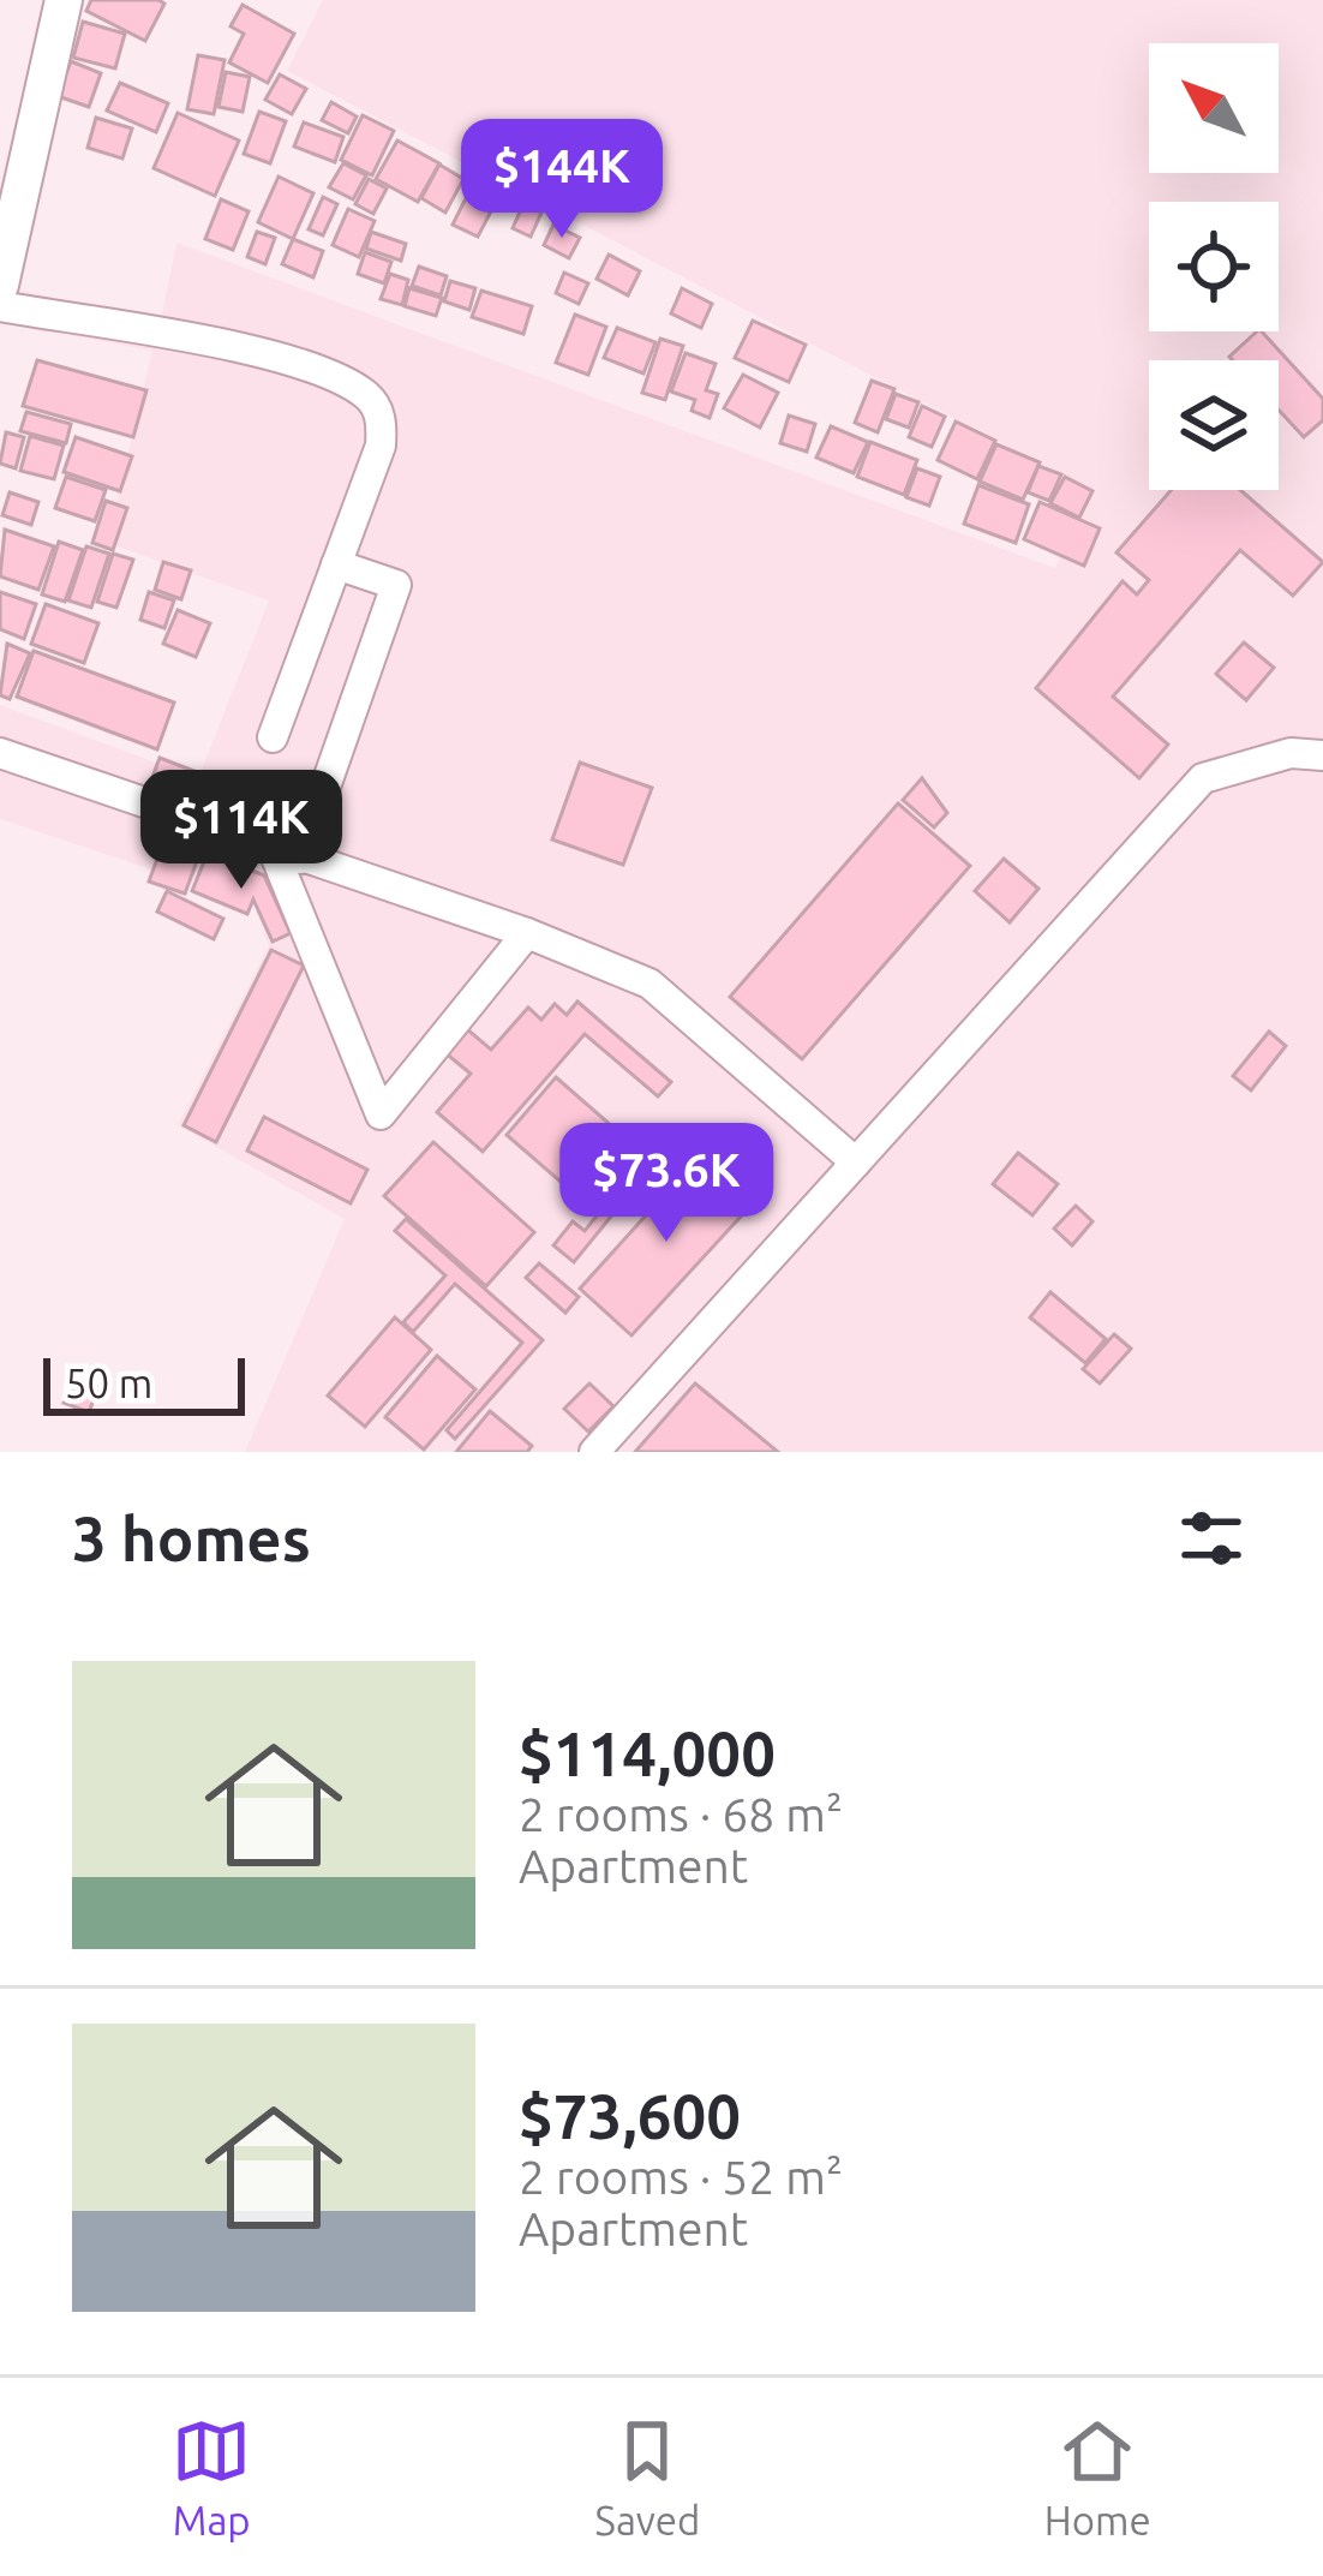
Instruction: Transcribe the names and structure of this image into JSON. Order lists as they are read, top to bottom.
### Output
{
  "scale_bar": "50 m",
  "north": "top left",
  "page": {
    "price": ["$144K", "$114K", "$73.6K"],
    "scale": "50 m",
    "heading": "3 homes",
    "list": [
      {
        "name": "$114,000",
        "note": "2 rooms · 68 m² · Apartment"
      },
      {
        "name": "$73,600",
        "note": "2 rooms · 52 m² · Apartment"
      }
    ],
    "tabs": ["Map", "Saved", "Home"]
  }
}
